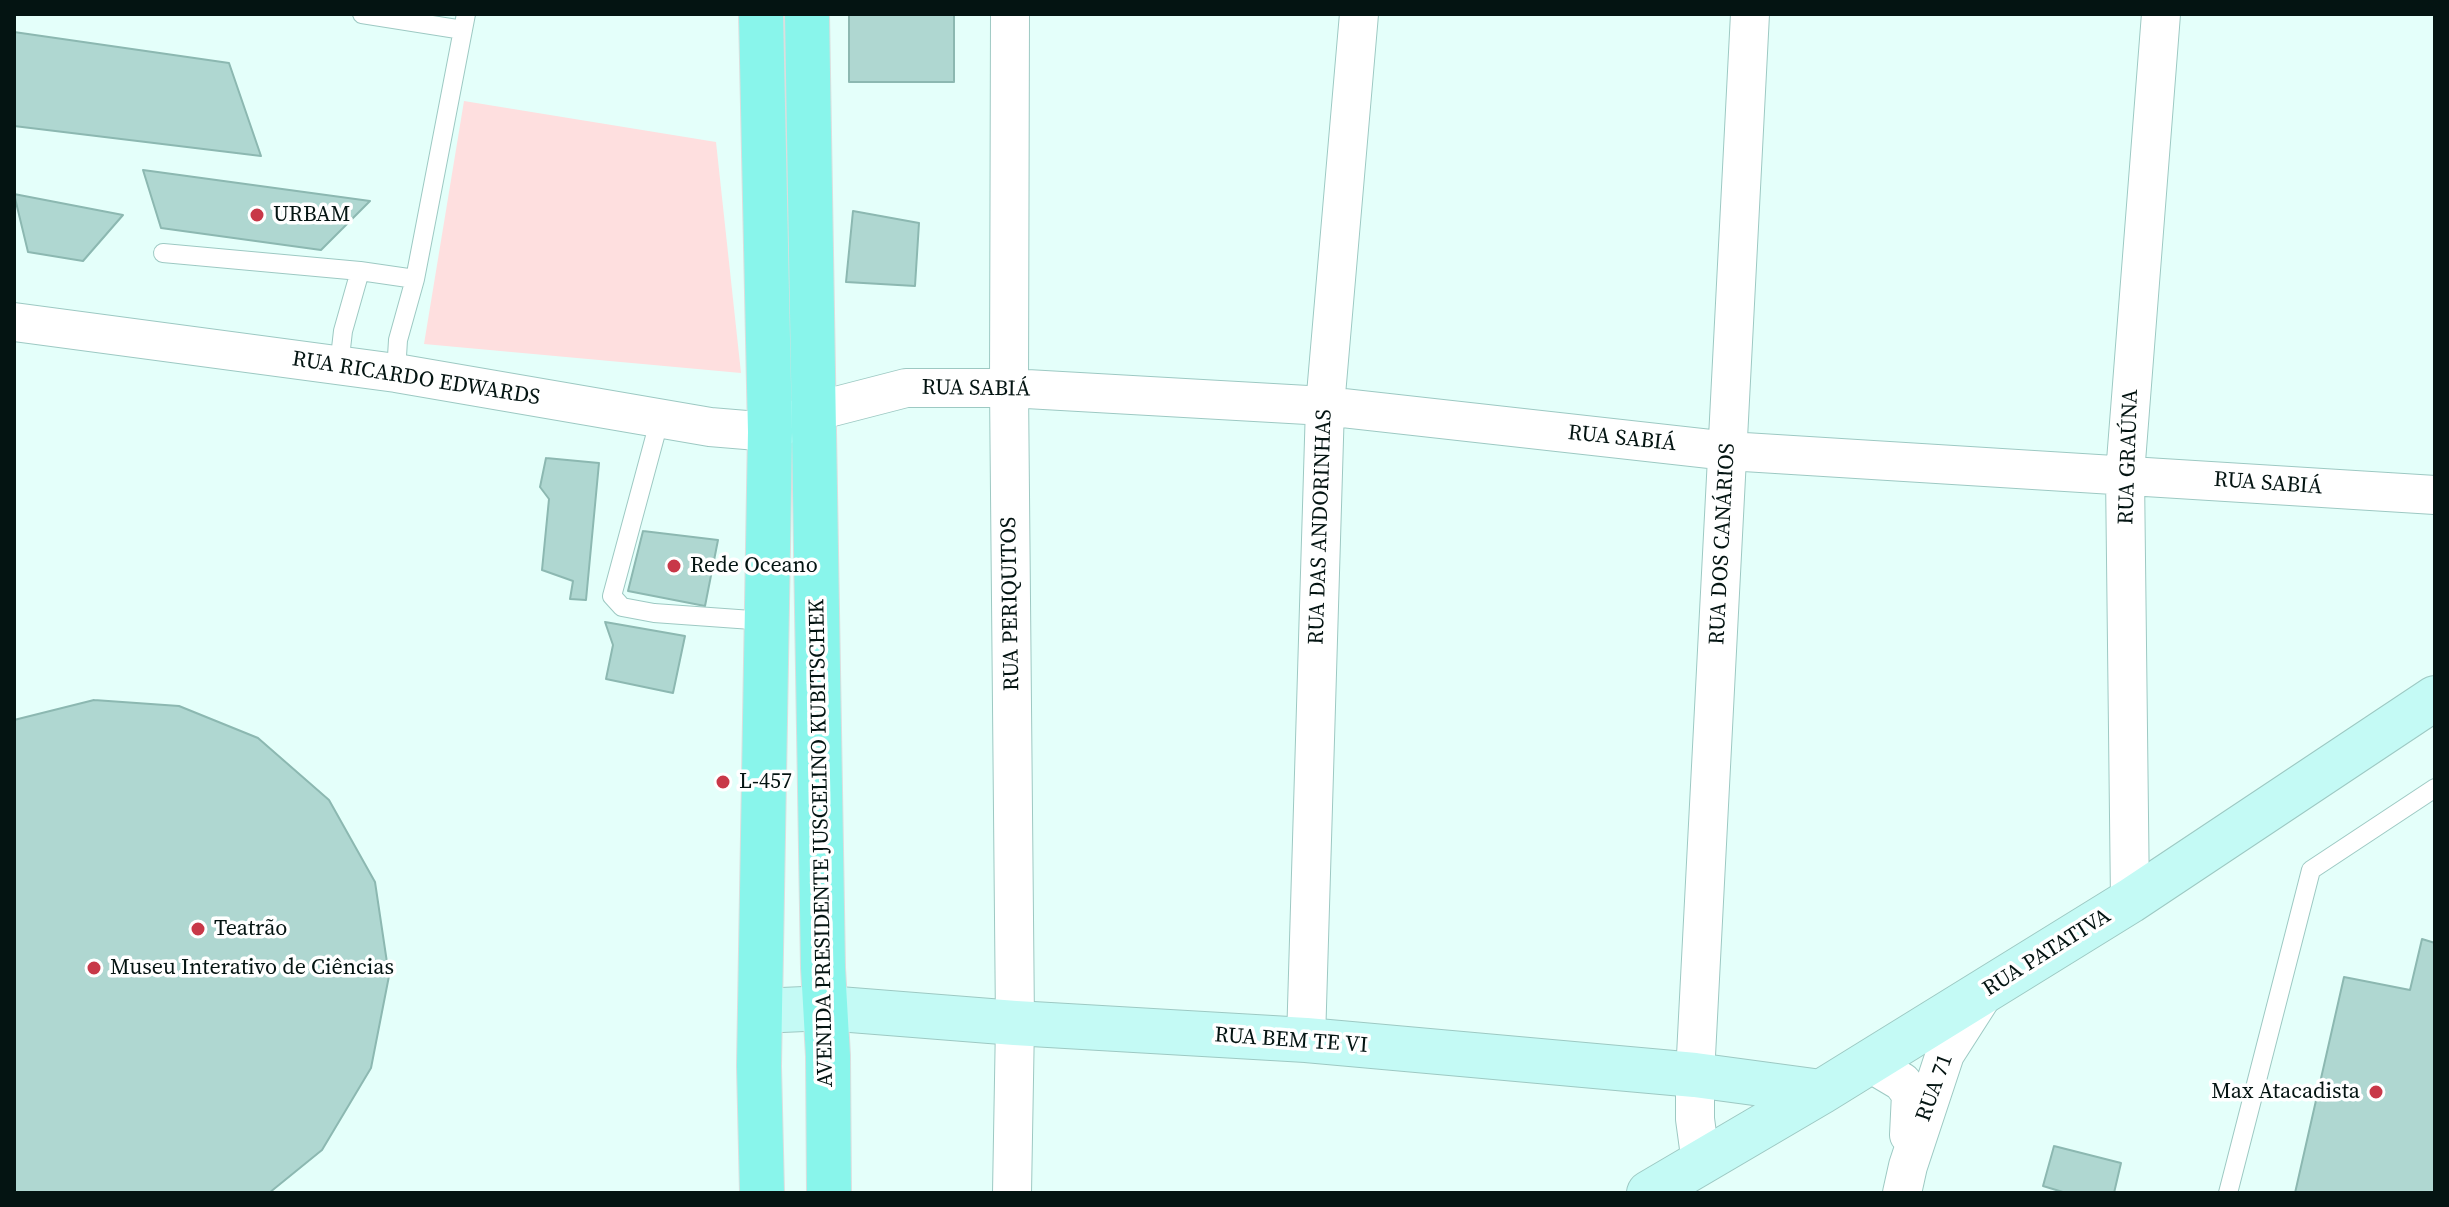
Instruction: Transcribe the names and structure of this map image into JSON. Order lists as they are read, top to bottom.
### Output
{
  "streets": {
    "main road": ["AVENIDA PRESIDENTE JUSCELINO KUBITSCHEK", "RUA PATATIVA", "RUA BEM TE VI"],
    "street": [
      "RUA RICARDO EDWARDS",
      "RUA SABIÁ",
      "RUA GRAÚNA",
      "RUA DAS ANDORINHAS",
      "RUA DOS CANÁRIOS",
      "RUA PERIQUITOS",
      "RUA 71"
    ]
  },
  "crossings": [
    ["RUA RICARDO EDWARDS", "RUA SABIÁ"],
    ["RUA RICARDO EDWARDS", "AVENIDA PRESIDENTE JUSCELINO KUBITSCHEK"],
    ["RUA SABIÁ", "RUA GRAÚNA"],
    ["RUA SABIÁ", "RUA DAS ANDORINHAS"],
    ["RUA SABIÁ", "RUA DOS CANÁRIOS"],
    ["RUA SABIÁ", "RUA PERIQUITOS"],
    ["RUA SABIÁ", "AVENIDA PRESIDENTE JUSCELINO KUBITSCHEK"],
    ["RUA GRAÚNA", "RUA PATATIVA"],
    ["RUA DAS ANDORINHAS", "RUA BEM TE VI"],
    ["RUA DOS CANÁRIOS", "RUA PATATIVA"],
    ["RUA DOS CANÁRIOS", "RUA BEM TE VI"],
    ["RUA PERIQUITOS", "RUA BEM TE VI"],
    ["AVENIDA PRESIDENTE JUSCELINO KUBITSCHEK", "RUA BEM TE VI"],
    ["RUA PATATIVA", "RUA BEM TE VI"],
    ["RUA PATATIVA", "RUA 71"]
  ],
  "places": [
    "URBAM",
    "Rede Oceano",
    "L-457",
    "Teatrão",
    "Museu Interativo de Ciências",
    "Max Atacadista"
  ]
}
